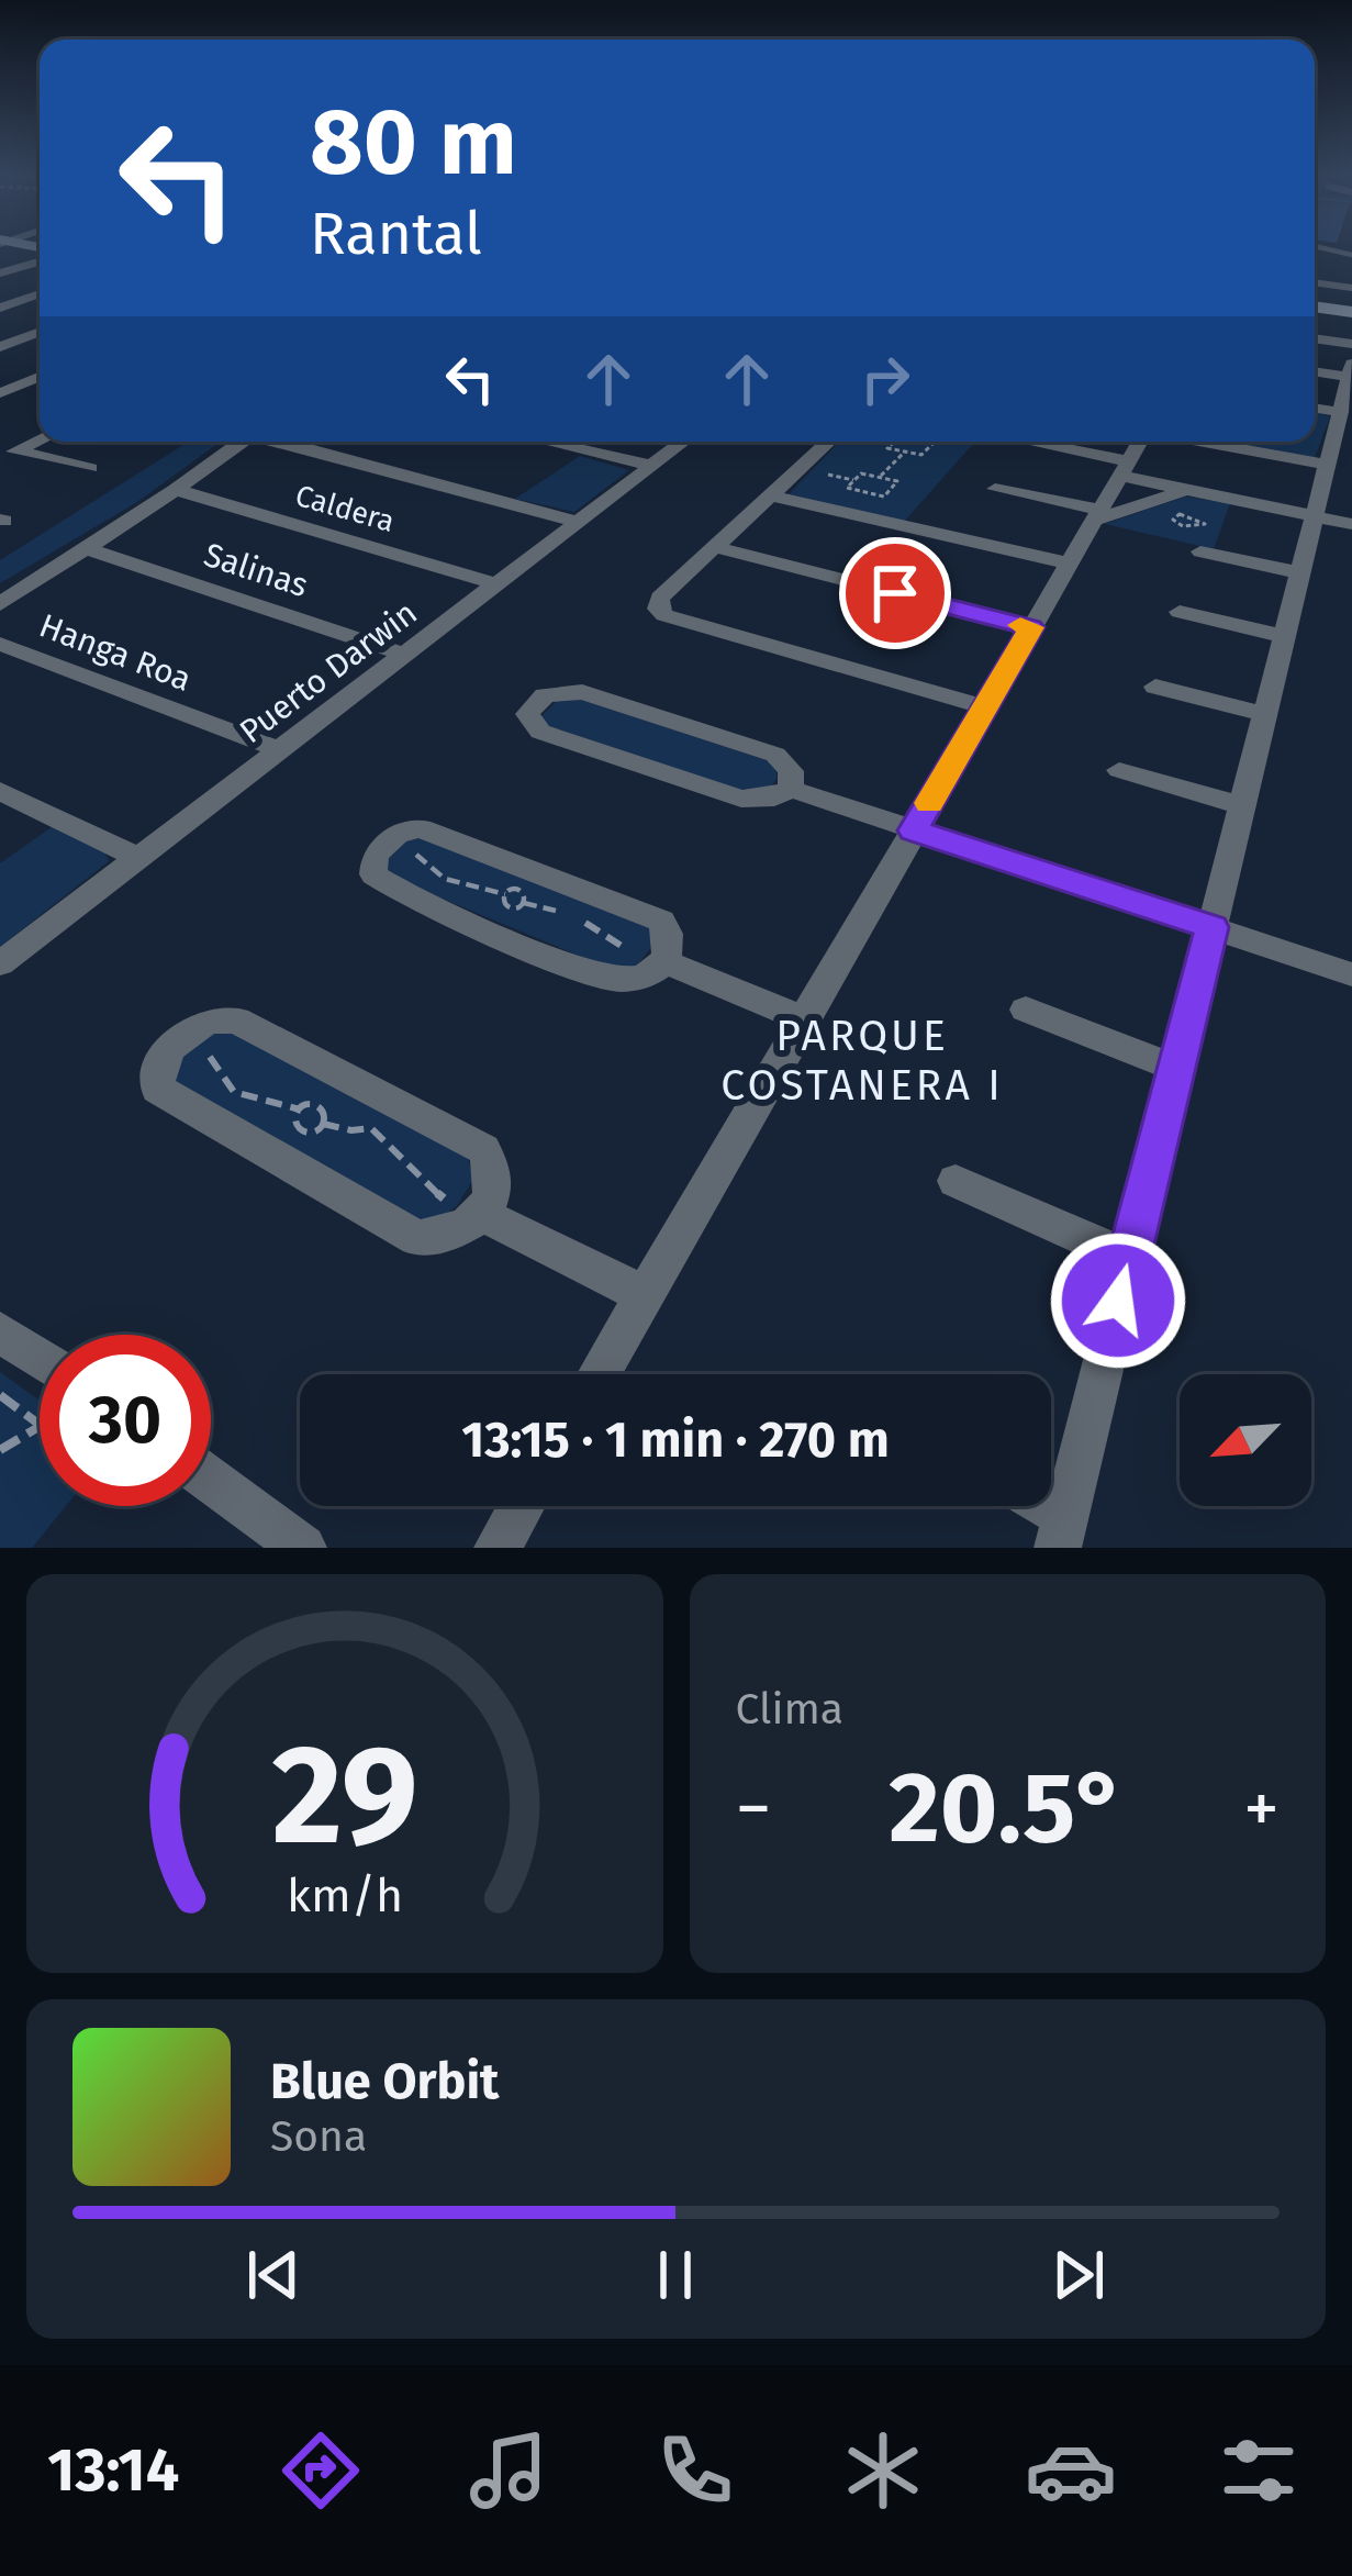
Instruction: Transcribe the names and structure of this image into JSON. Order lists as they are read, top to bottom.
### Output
{
  "streets": {
    "street": [
      "Caldera",
      "Salinas",
      "Hanga Roa",
      "Puerto Darwin"
    ]
  },
  "crossings": [
    ["Caldera", "Puerto Darwin"],
    ["Salinas", "Puerto Darwin"],
    ["Hanga Roa", "Puerto Darwin"]
  ],
  "districts": ["PARQUE COSTANERA I"],
  "north": "bottom left",
  "page": {
    "turn": ["80 m", "Rantal"],
    "limit": "30",
    "trip": "13:15 · 1 min · 270 m",
    "tile": "Clima",
    "heat": ["−", "20.5°", "+"],
    "song": ["Blue Orbit", "Sona"],
    "tabs": "13:14",
    "gauge": ["29", "km/h"]
  }
}
